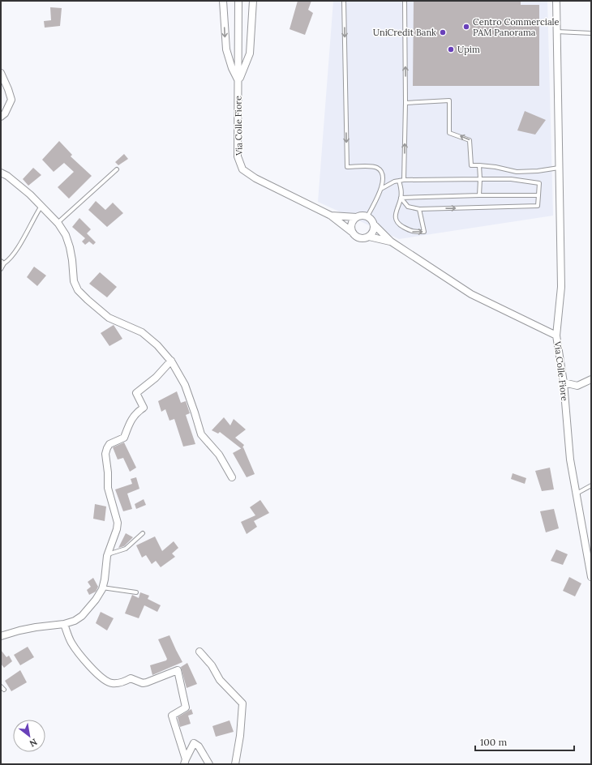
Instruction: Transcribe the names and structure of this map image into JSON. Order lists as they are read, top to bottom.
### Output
{
  "streets": {
    "street": ["Via Colle Fiore"]
  },
  "places": ["Centro Commerciale PAM Panorama", "UniCredit Bank", "Upim"],
  "scale_bar": "100 m",
  "north": "bottom right"
}
